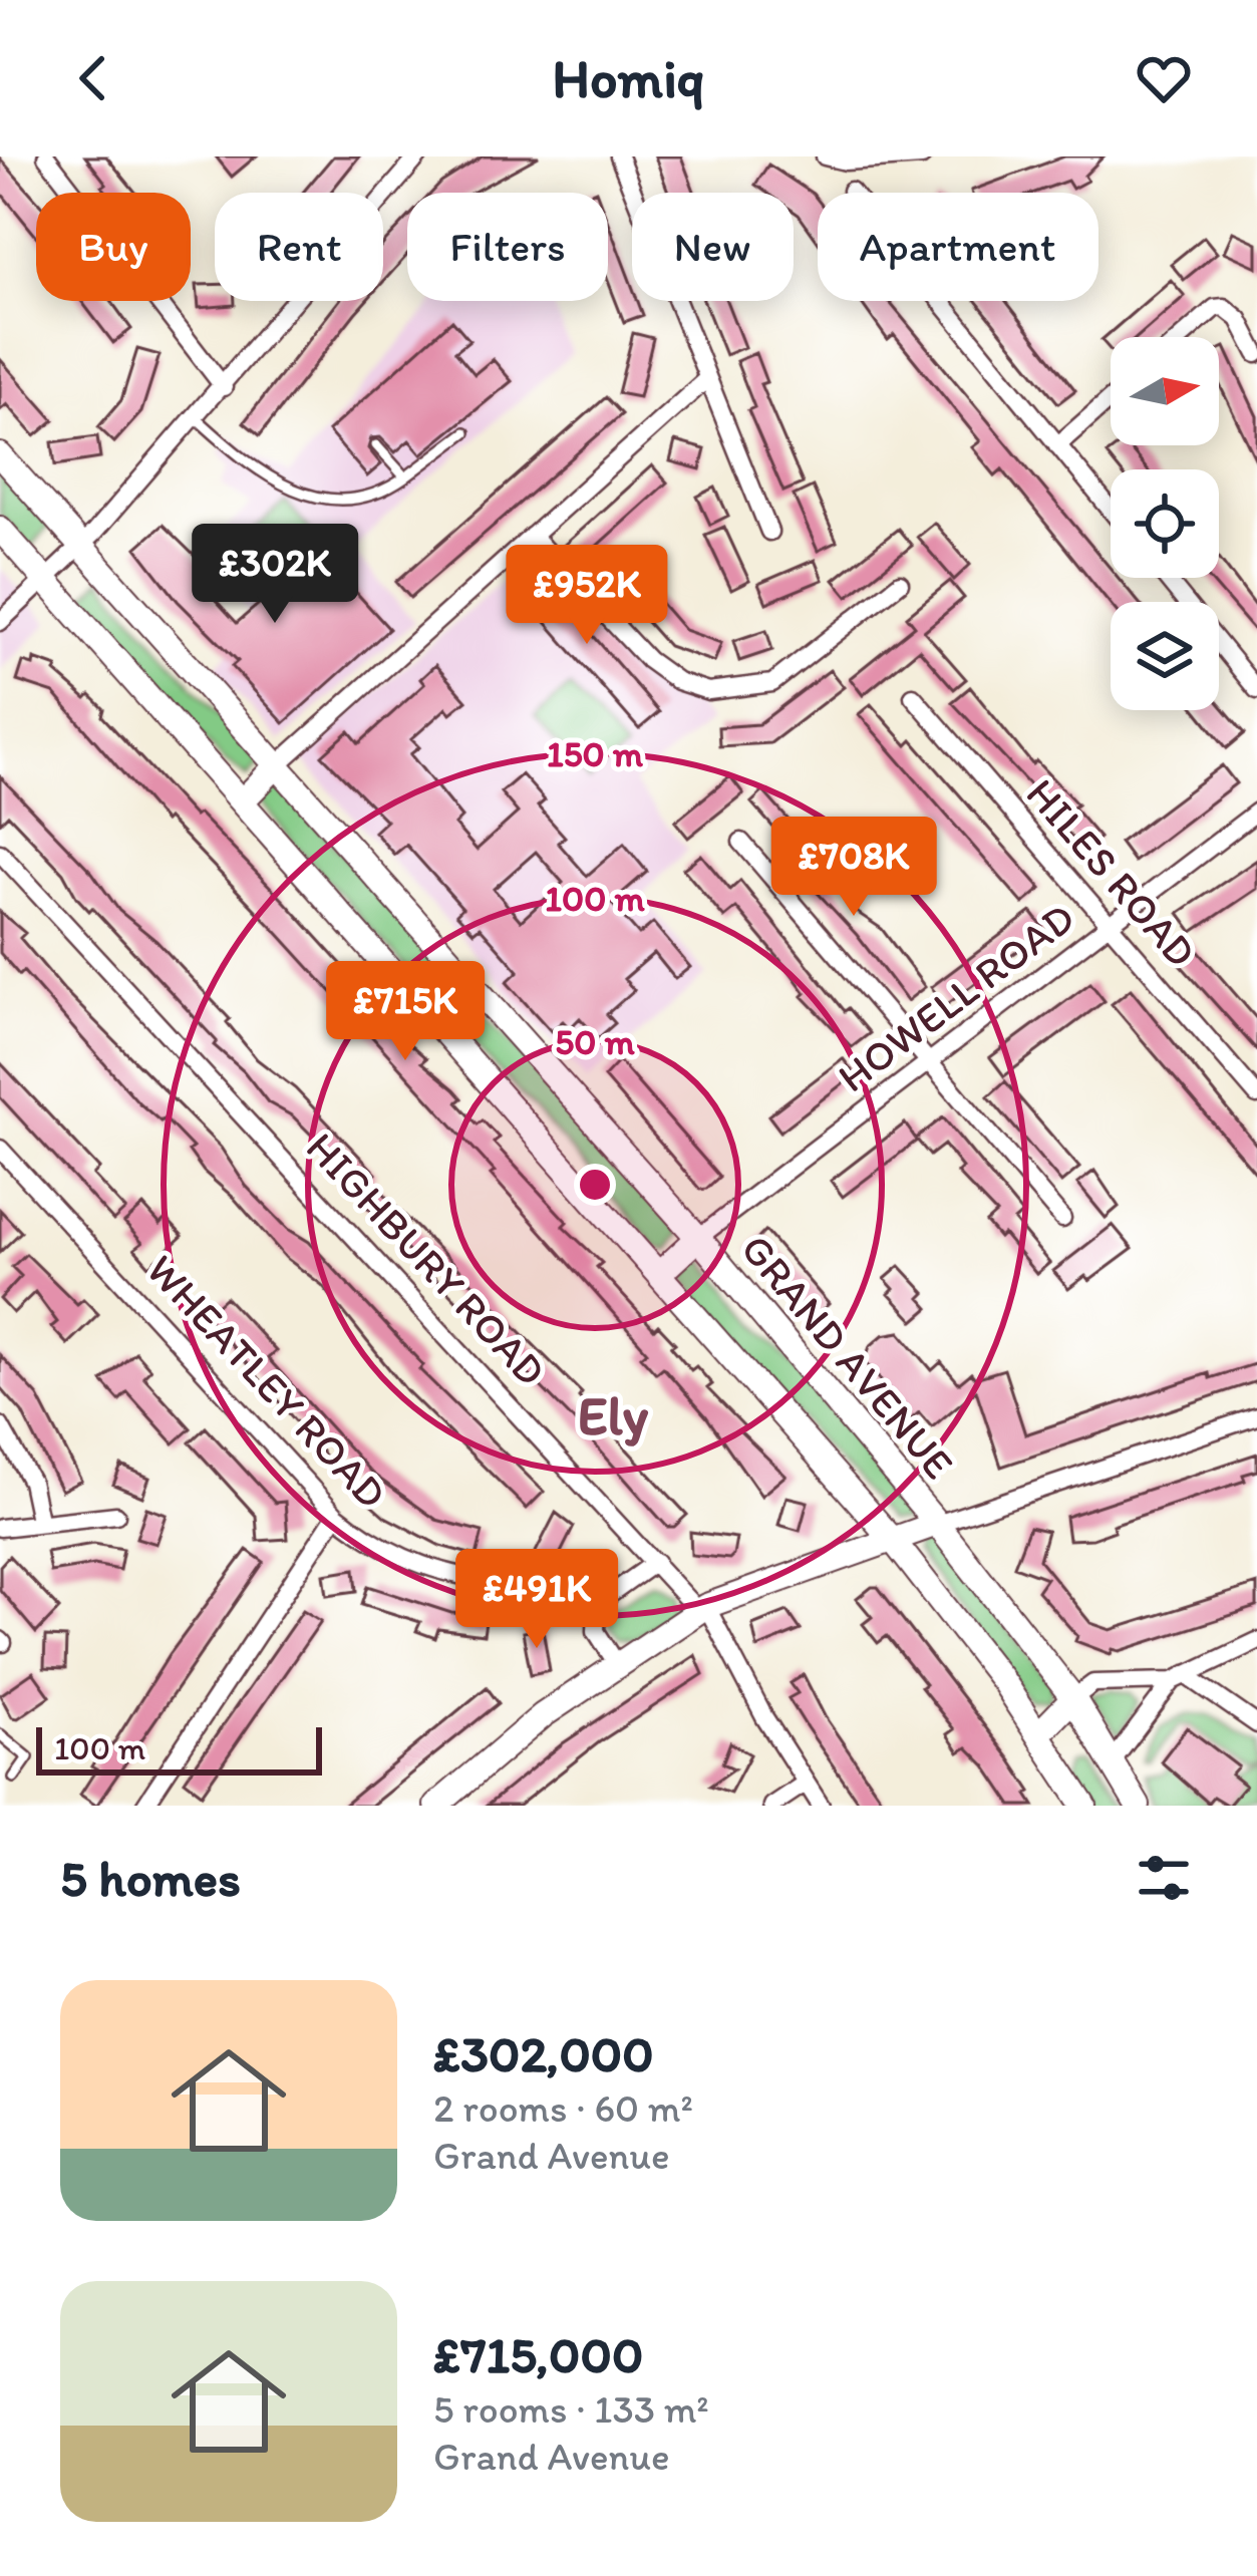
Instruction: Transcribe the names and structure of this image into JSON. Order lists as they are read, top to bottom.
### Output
{
  "streets": {
    "street": [
      "HILES ROAD",
      "HOWELL ROAD",
      "HIGHBURY ROAD",
      "GRAND AVENUE",
      "WHEATLEY ROAD"
    ]
  },
  "crossings": [
    ["HILES ROAD", "HOWELL ROAD"],
    ["HOWELL ROAD", "GRAND AVENUE"]
  ],
  "districts": ["Ely"],
  "scale_bar": "100 m",
  "north": "right",
  "page": {
    "header": "Homiq",
    "chip": [
      "Buy",
      "Rent",
      "Filters",
      "New",
      "Apartment"
    ],
    "price": [
      "£302K",
      "£952K",
      "£708K",
      "£715K",
      "£491K"
    ],
    "scale": "100 m",
    "heading": "5 homes",
    "list": [
      {
        "name": "£302,000",
        "note": "2 rooms · 60 m² · Grand Avenue"
      },
      {
        "name": "£715,000",
        "note": "5 rooms · 133 m² · Grand Avenue"
      }
    ]
  },
  "rings": ["150 m", "100 m", "50 m"]
}
